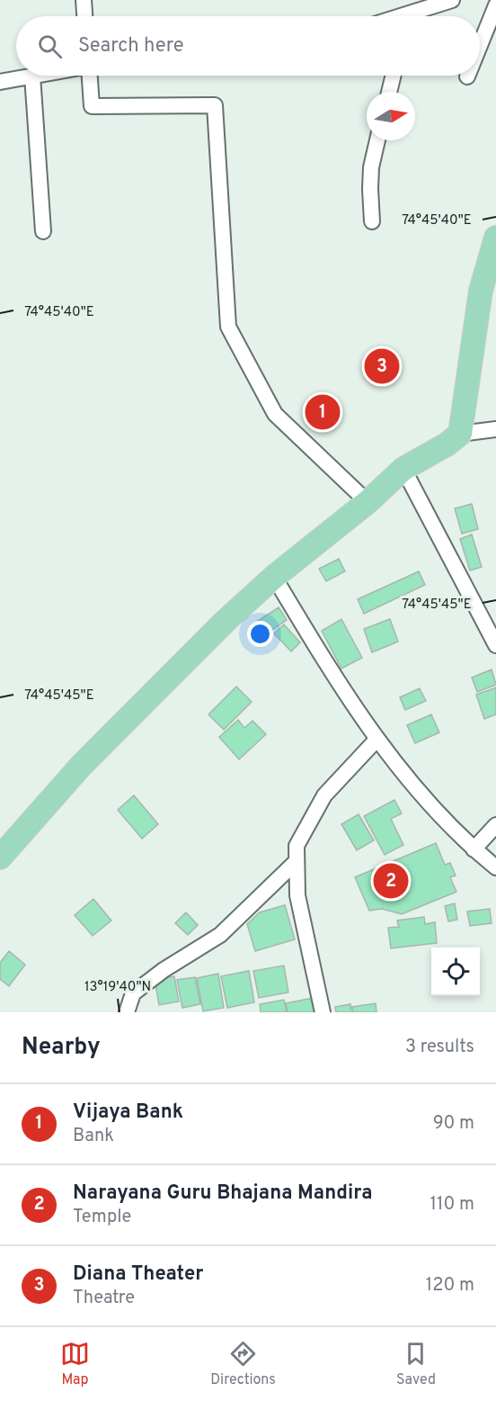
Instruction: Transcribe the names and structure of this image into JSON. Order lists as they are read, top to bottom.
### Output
{
  "north": "right",
  "page": {
    "search": "Search here",
    "pins": ["3", "1", "2"],
    "heading": ["Nearby", "3 results"],
    "list": [
      {
        "mark": "1",
        "name": "Vijaya Bank",
        "note": "Bank",
        "value": "90 m"
      },
      {
        "mark": "2",
        "name": "Narayana Guru Bhajana Mandira",
        "note": "Temple",
        "value": "110 m"
      },
      {
        "mark": "3",
        "name": "Diana Theater",
        "note": "Theatre",
        "value": "120 m"
      }
    ],
    "nav": ["Map", "Directions", "Saved"]
  },
  "coordinates": ["74°45'40\"E", "74°45'45\"E", "13°19'40\"N"]
}
